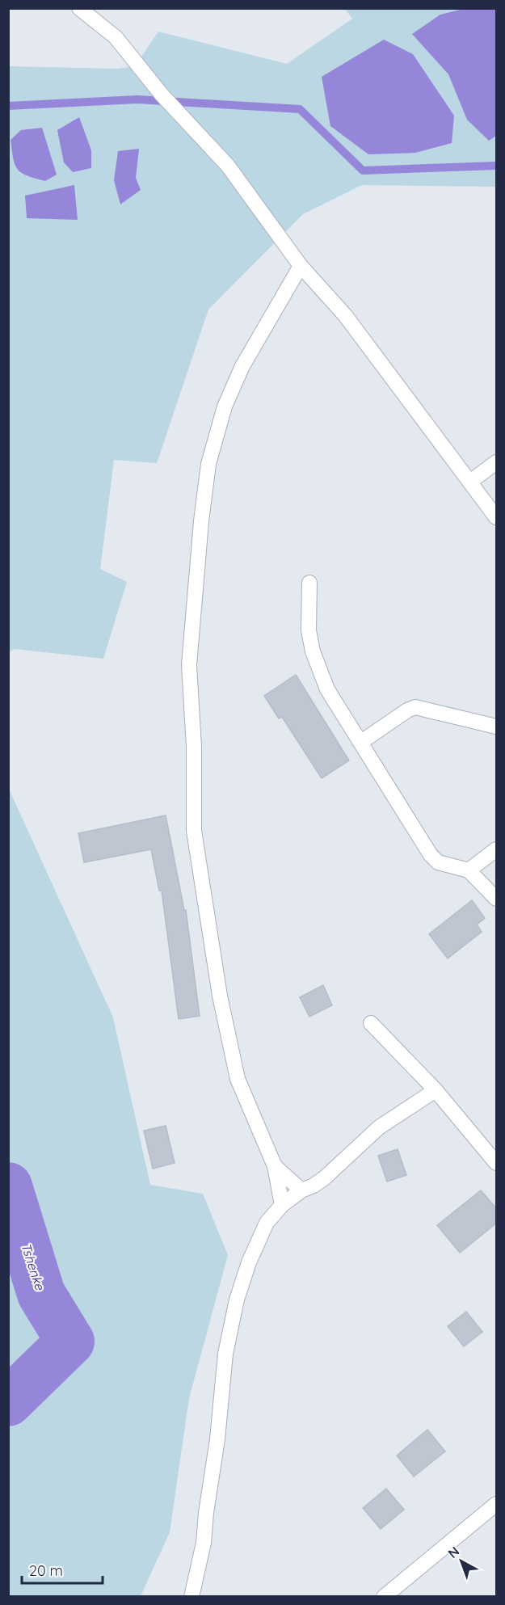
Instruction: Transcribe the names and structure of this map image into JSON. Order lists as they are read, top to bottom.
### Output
{
  "water": ["Tshenke"],
  "scale_bar": "20 m",
  "north": "top left"
}
